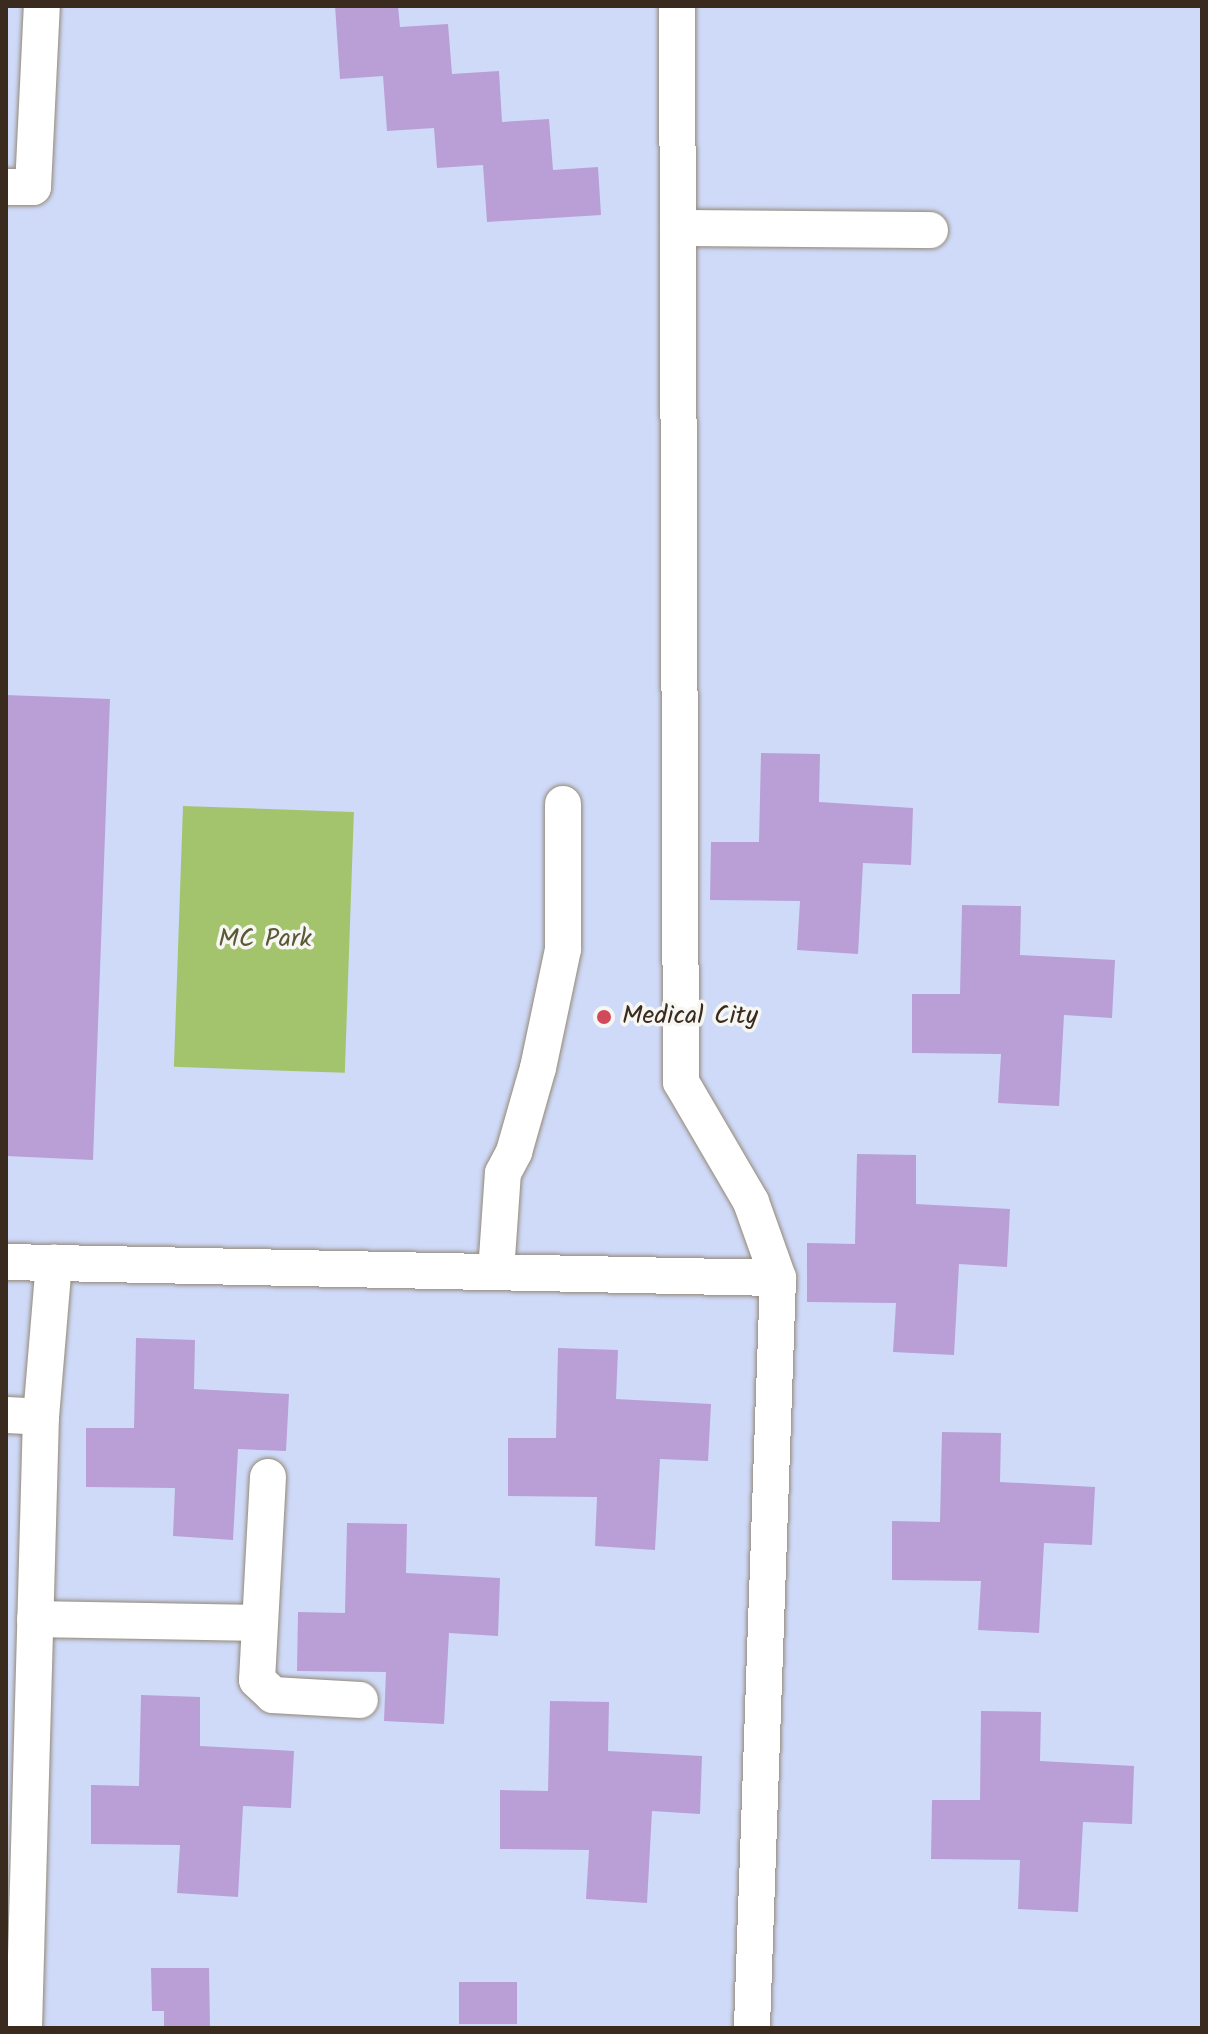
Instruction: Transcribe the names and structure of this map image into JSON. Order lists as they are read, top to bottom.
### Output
{
  "parks": ["MC Park"],
  "places": ["Medical City"]
}
